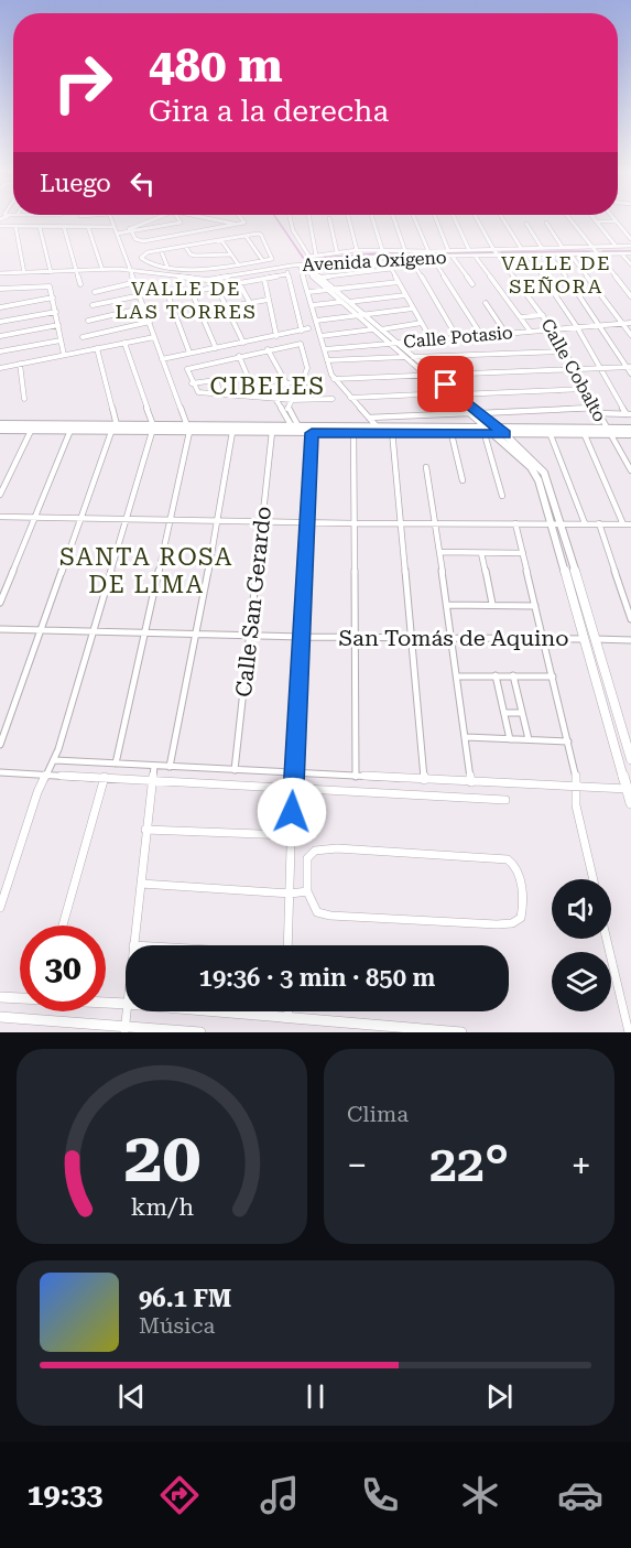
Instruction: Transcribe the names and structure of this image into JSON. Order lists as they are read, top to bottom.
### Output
{
  "streets": {
    "street": [
      "Avenida Oxígeno",
      "Calle Potasio",
      "Calle Cobalto",
      "Calle San Gerardo",
      "San Tomás de Aquino"
    ]
  },
  "crossings": [
    ["Avenida Oxígeno", "Calle Cobalto"],
    ["Calle Potasio", "Calle Cobalto"],
    ["Calle San Gerardo", "San Tomás de Aquino"]
  ],
  "districts": [
    "VALLE DE SEÑORA",
    "VALLE DE LAS TORRES",
    "CIBELES",
    "SANTA ROSA DE LIMA"
  ],
  "page": {
    "turn": ["480 m", "Gira a la derecha"],
    "then": "Luego",
    "limit": "30",
    "trip": "19:36 · 3 min · 850 m",
    "tile": "Clima",
    "heat": ["−", "22°", "+"],
    "song": ["96.1 FM", "Música"],
    "tabs": "19:33",
    "gauge": ["20", "km/h"]
  }
}
